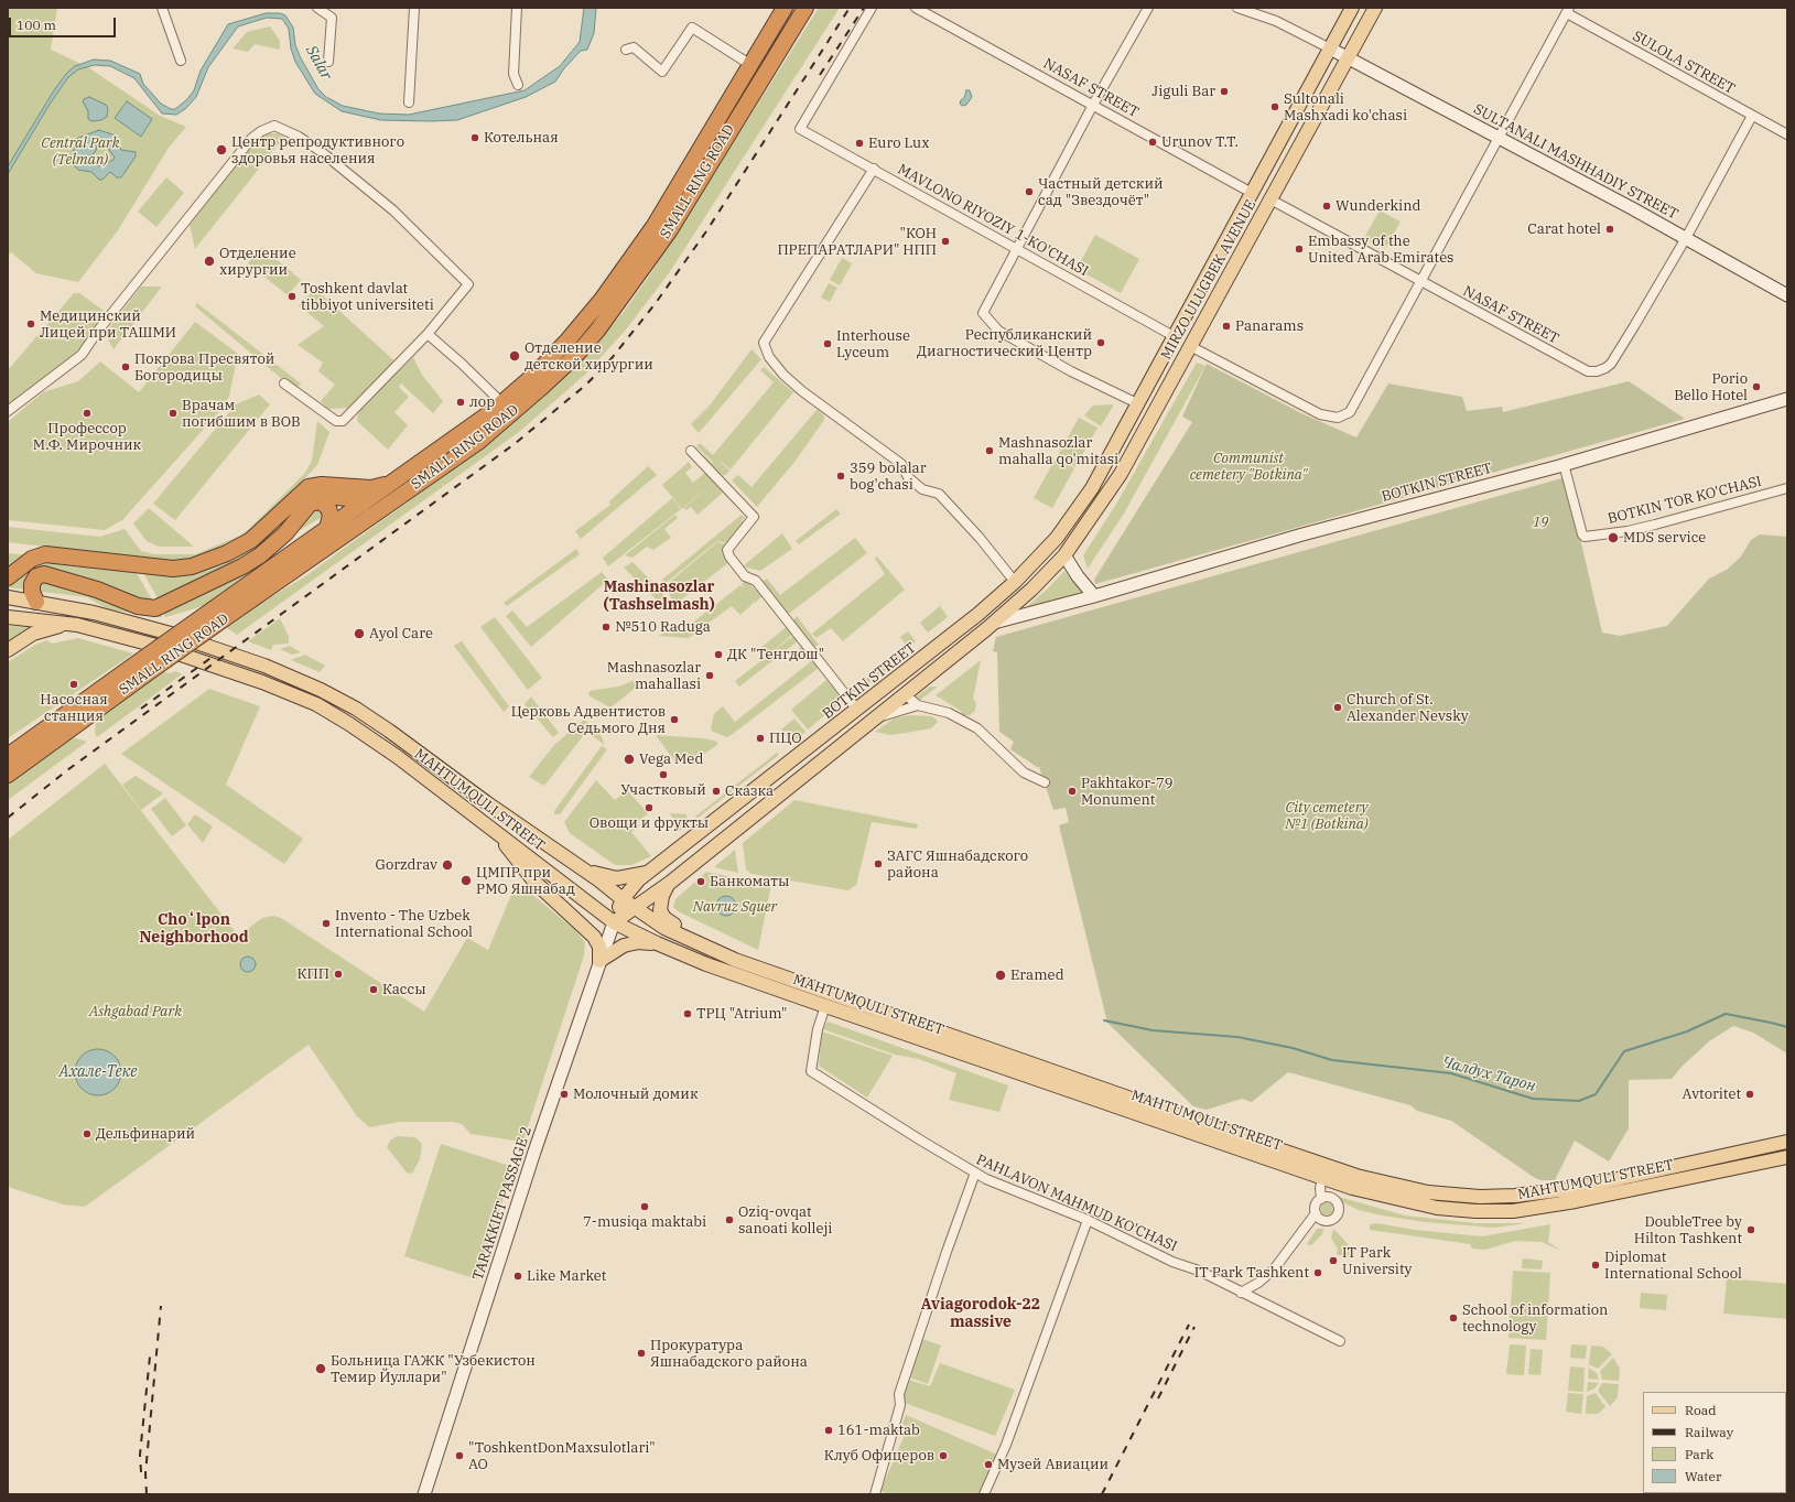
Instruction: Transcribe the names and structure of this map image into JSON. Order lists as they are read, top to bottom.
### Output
{
  "streets": {
    "highway": ["SMALL RING ROAD"],
    "main road": ["MIRZO ULUGBEK AVENUE", "BOTKIN STREET", "MAHTUMQULI STREET"],
    "street": [
      "SULOLA STREET",
      "NASAF STREET",
      "SULTАNALI MASHHADIY STREET",
      "MAVLONO RIYOZIY 1-KO'CHASI",
      "BOTKIN TOR KO'CHASI",
      "TARAKKIET PASSAGE 2",
      "PAHLAVON MAHMUD KO'CHASI"
    ]
  },
  "crossings": [
    ["SULOLA STREET", "NASAF STREET"],
    ["NASAF STREET", "SULTАNALI MASHHADIY STREET"],
    ["NASAF STREET", "MIRZO ULUGBEK AVENUE"],
    ["SULTАNALI MASHHADIY STREET", "MIRZO ULUGBEK AVENUE"],
    ["MAVLONO RIYOZIY 1-KO'CHASI", "MIRZO ULUGBEK AVENUE"],
    ["MIRZO ULUGBEK AVENUE", "BOTKIN STREET"],
    ["BOTKIN STREET", "BOTKIN TOR KO'CHASI"],
    ["BOTKIN STREET", "MAHTUMQULI STREET"],
    ["BOTKIN STREET", "TARAKKIET PASSAGE 2"],
    ["MAHTUMQULI STREET", "TARAKKIET PASSAGE 2"],
    ["MAHTUMQULI STREET", "PAHLAVON MAHMUD KO'CHASI"]
  ],
  "districts": ["Mashinasozlar (Tashselmash)", "Choʻlpon Neighborhood", "Aviagorodok-22 massive"],
  "water": ["Salar", "Ахале-Теке", "Чалдух Тарон"],
  "parks": [
    "Central Park (Telman)",
    "Communist cemetery \"Botkina\"",
    "19",
    "City cemetery №1 (Botkina)",
    "Navruz Squer",
    "Ashgabad Park"
  ],
  "places": [
    "Jiguli Bar",
    "Sultonali Mashxadi ko'chasi",
    "Котельная",
    "Urunov T.T.",
    "Euro Lux",
    "Центр репродуктивного здоровья населения",
    "Частный детский сад \"Звездочёт\"",
    "Wunderkind",
    "Carat hotel",
    "\"КОН ПРЕПАРАТЛАРИ\" НПП",
    "Embassy of the United Arab Emirates",
    "Отделение хирургии",
    "Toshkent davlat tibbiyot universiteti",
    "Медицинский Лицей при ТАШМИ",
    "Panarams",
    "Республиканский Диагностический Центр",
    "Interhouse Lyceum",
    "Отделение детской хирургии",
    "Покрова Пресвятой Богородицы",
    "Porio Bello Hotel",
    "лор",
    "Профессор М.Ф. Мирочник",
    "Врачам погибшим в ВОВ",
    "Mashnasozlar mahalla qo'mitasi",
    "359 bolalar bog'chasi",
    "MDS service",
    "№510 Raduga",
    "Ayol Care",
    "ДК \"Тенгдош\"",
    "Mashnasozlar mahallasi",
    "Насосная станция",
    "Church of St. Alexander Nevsky",
    "Церковь Адвентистов Седьмого Дня",
    "ПЦО",
    "Vega Med",
    "Участковый",
    "Сказка",
    "Pakhtakor-79 Monument",
    "Овощи и фрукты",
    "ЗАГС Яшнабадского района",
    "Gorzdrav",
    "ЦМПР при РМО Яшнабад",
    "Банкоматы",
    "Invento - The Uzbek International School",
    "КПП",
    "Eramed",
    "Кассы",
    "ТРЦ \"Atrium\"",
    "Молочный домик",
    "Avtoritet",
    "Дельфинарий",
    "7-musiqa maktabi",
    "Oziq-ovqat sanoati kolleji",
    "DoubleTree by Hilton Tashkent",
    "IT Park University",
    "Diplomat International School",
    "IT Park Tashkent",
    "Like Market",
    "School of information technology",
    "Прокуратура Яшнабадского района",
    "Больница ГАЖК \"Узбекистон Темир Йуллари\"",
    "161-maktab",
    "\"ToshkentDonMaxsulotlari\" AO",
    "Клуб Офицеров",
    "Музей Авиации"
  ],
  "legend": [
    "Road",
    "Railway",
    "Park",
    "Water"
  ],
  "scale_bar": "100 m"
}
